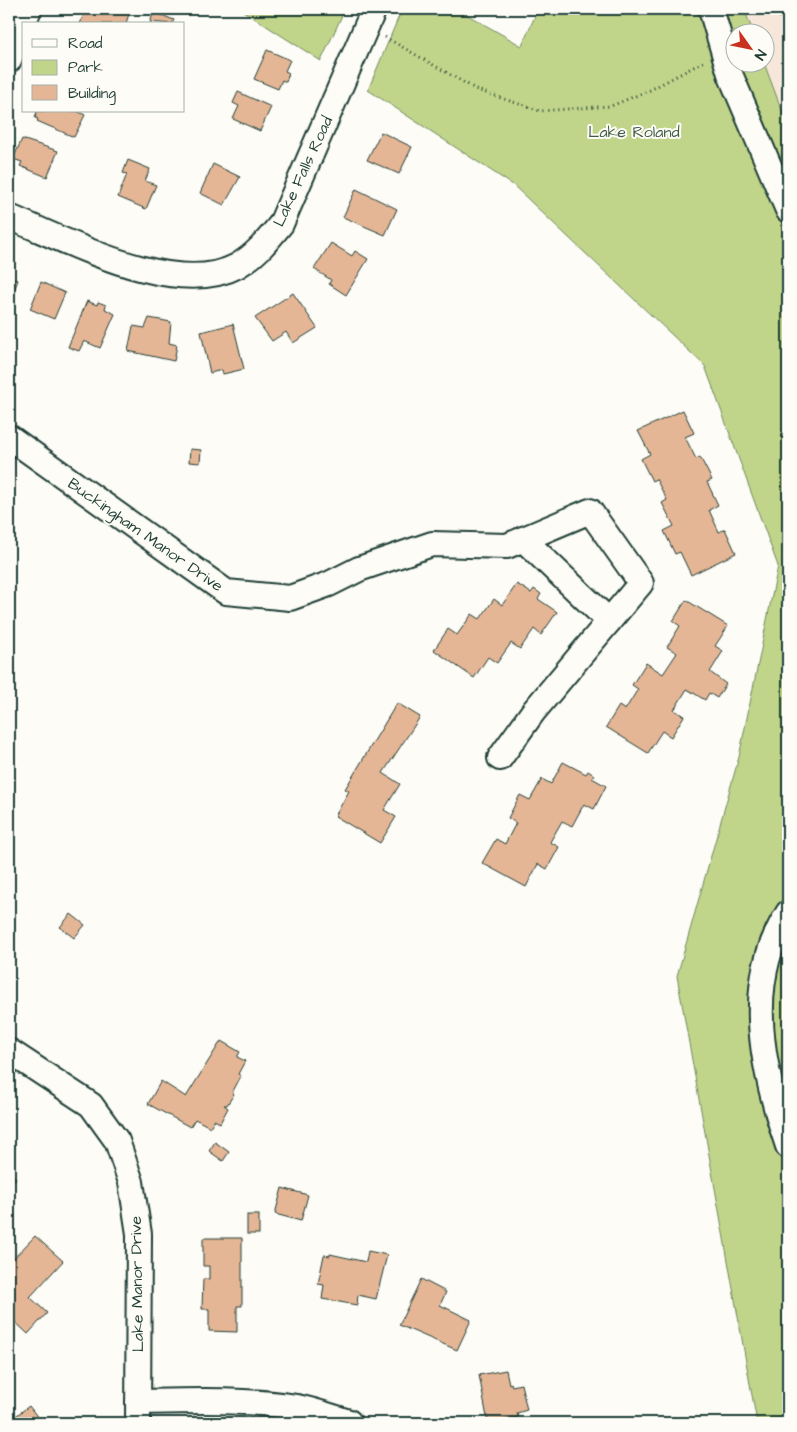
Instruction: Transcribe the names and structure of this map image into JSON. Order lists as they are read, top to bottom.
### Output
{
  "streets": {
    "street": ["Lake Falls Road", "Buckingham Manor Drive", "Lake Manor Drive"]
  },
  "parks": ["Lake Roland"],
  "legend": ["Road", "Park", "Building"],
  "north": "bottom right"
}
